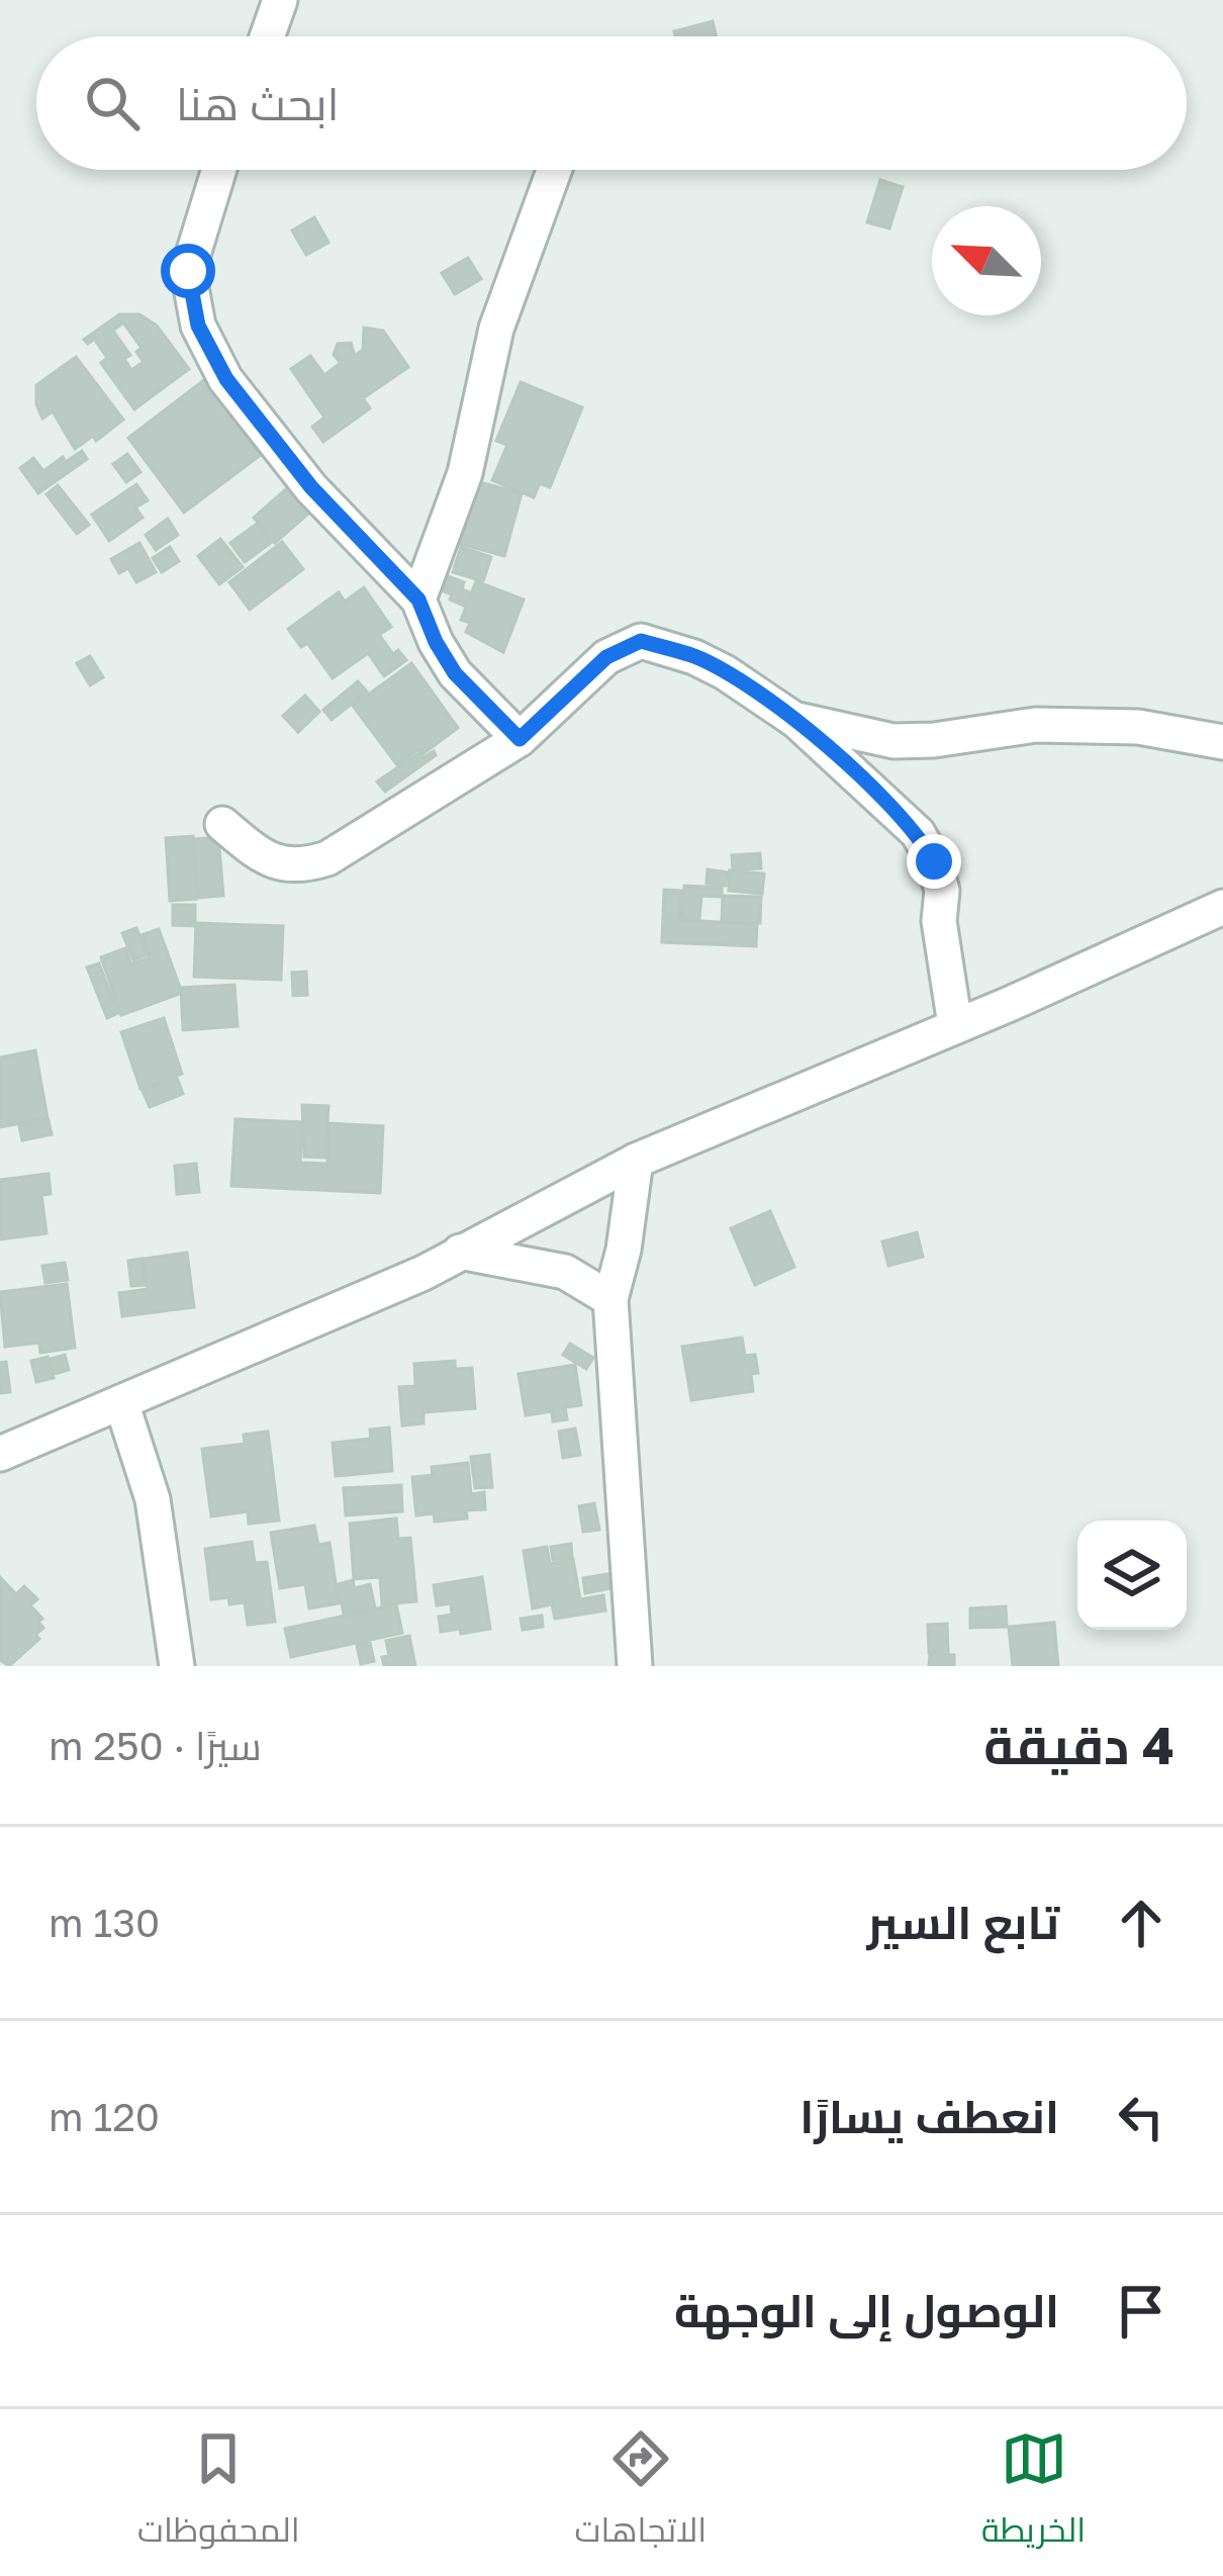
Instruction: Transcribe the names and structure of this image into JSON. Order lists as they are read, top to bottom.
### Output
{
  "north": "top left",
  "page": {
    "search": "ابحث هنا",
    "heading": ["4 دقيقة", "سيرًا · 250 m"],
    "list": [
      ["تابع السير", "130 m"],
      ["انعطف يسارًا", "120 m"],
      "الوصول إلى الوجهة"
    ],
    "nav": ["الخريطة", "الاتجاهات", "المحفوظات"]
  }
}
